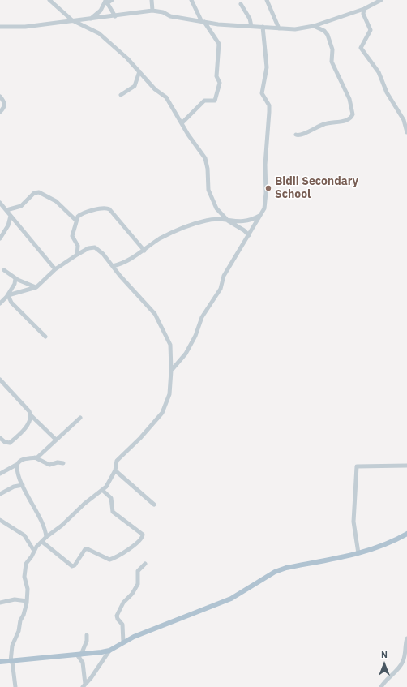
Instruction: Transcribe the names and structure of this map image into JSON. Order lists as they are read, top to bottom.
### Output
{
  "places": ["Bidii Secondary School"],
  "north": "top"
}
